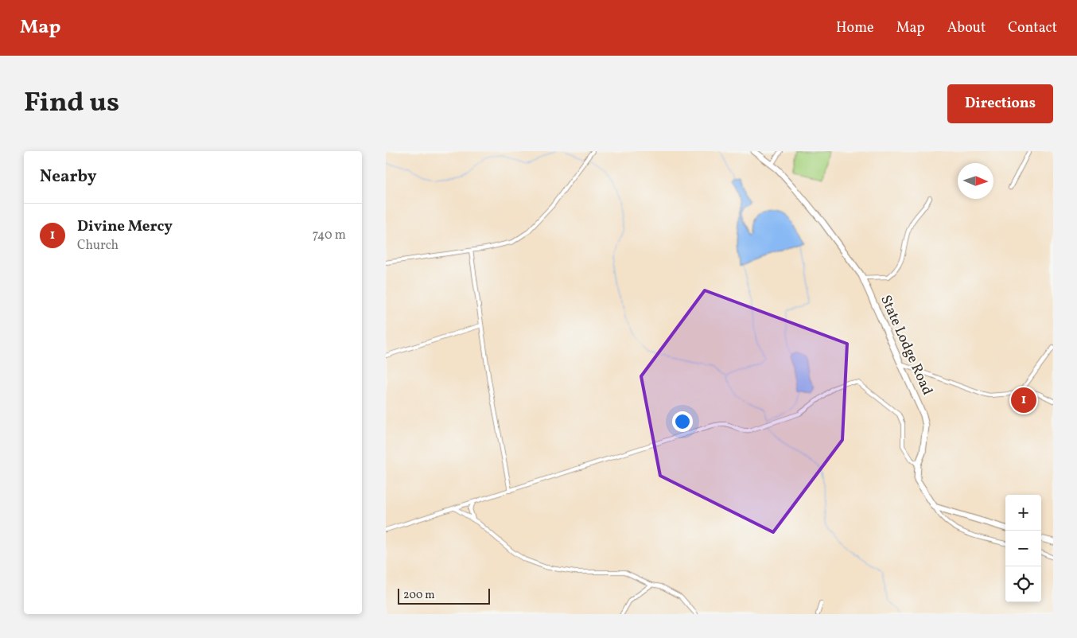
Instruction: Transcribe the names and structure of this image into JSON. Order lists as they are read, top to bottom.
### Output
{
  "streets": {
    "street": ["State Lodge Road"]
  },
  "scale_bar": "200 m",
  "north": "right",
  "page": {
    "header": "Map",
    "nav": [
      "Home",
      "Map",
      "About",
      "Contact"
    ],
    "title": "Find us",
    "buttons": "Directions",
    "heading": "Nearby",
    "list": [
      {
        "mark": "1",
        "name": "Divine Mercy",
        "note": "Church",
        "value": "740 m"
      }
    ],
    "pins": "1",
    "map_buttons": ["+", "−"],
    "scale": "200 m"
  }
}
